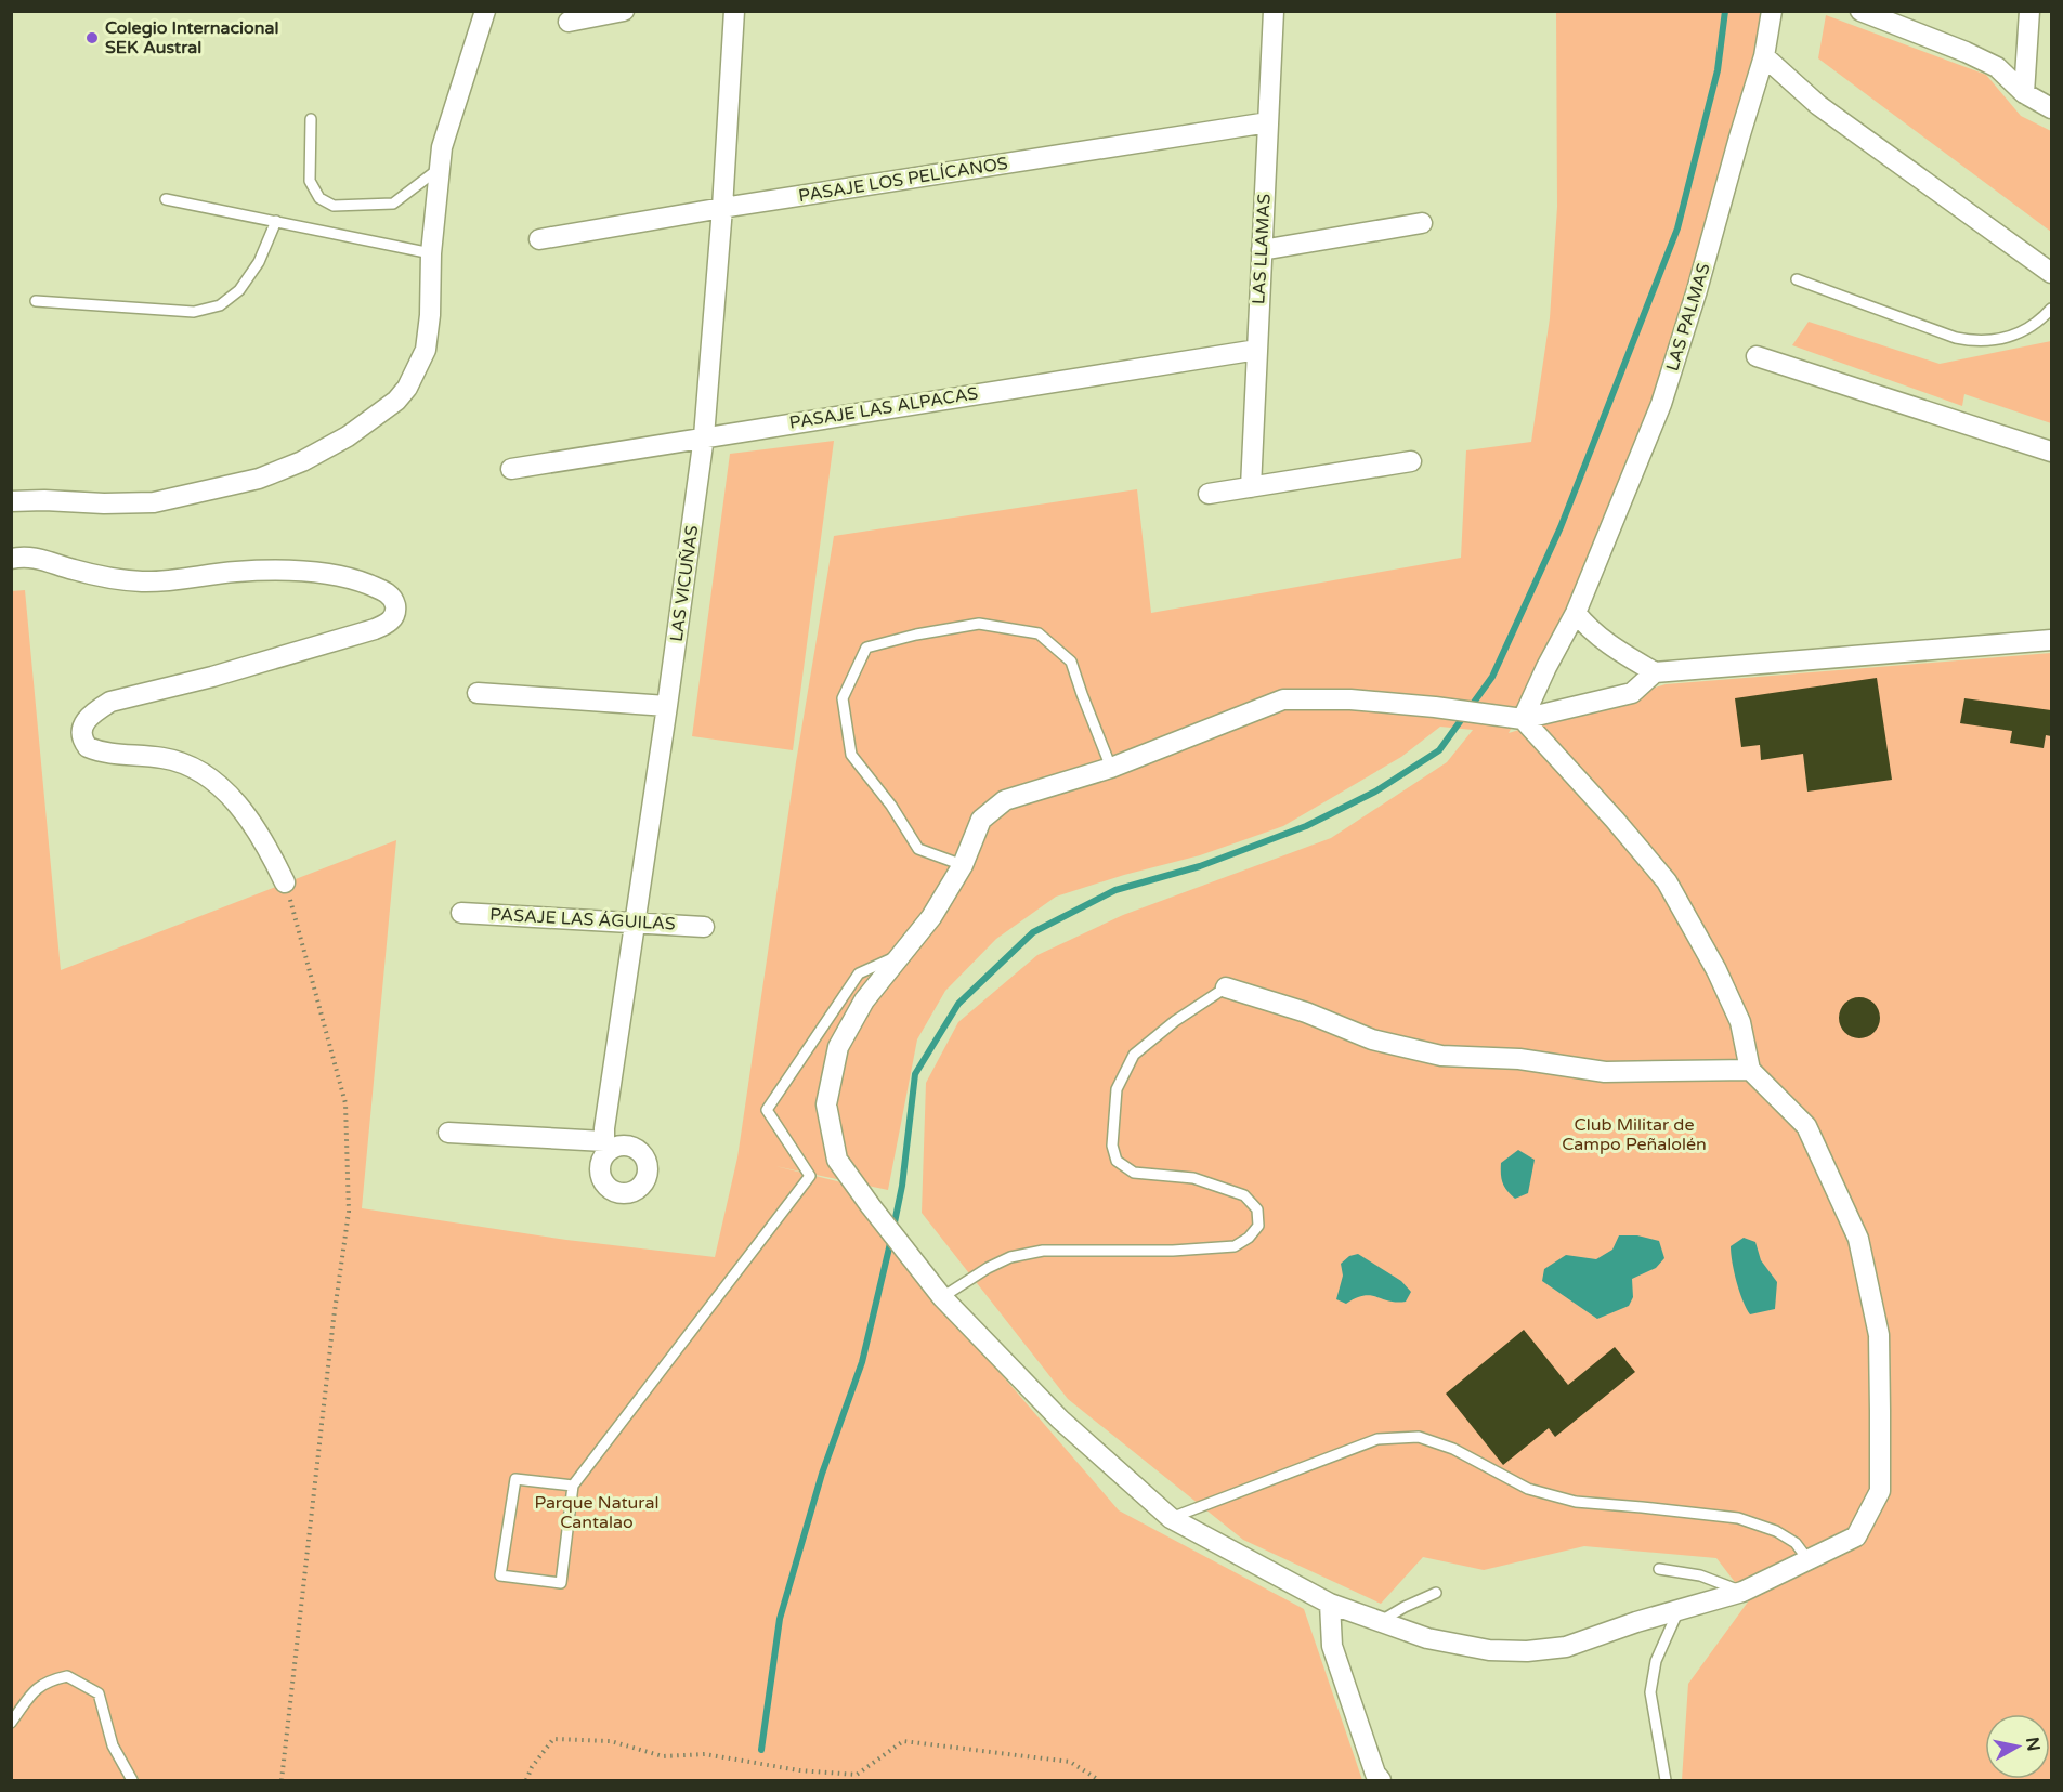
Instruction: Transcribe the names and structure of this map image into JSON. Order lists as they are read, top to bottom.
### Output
{
  "streets": {
    "street": [
      "PASAJE LOS PELÍCANOS",
      "LAS LLAMAS",
      "LAS PALMAS",
      "PASAJE LAS ALPACAS",
      "LAS VICUÑAS",
      "PASAJE LAS ÁGUILAS"
    ]
  },
  "crossings": [
    ["PASAJE LOS PELÍCANOS", "LAS LLAMAS"],
    ["PASAJE LOS PELÍCANOS", "LAS VICUÑAS"],
    ["LAS LLAMAS", "PASAJE LAS ALPACAS"],
    ["PASAJE LAS ALPACAS", "LAS VICUÑAS"],
    ["LAS VICUÑAS", "PASAJE LAS ÁGUILAS"]
  ],
  "parks": ["Club Militar de Campo Peñalolén", "Parque Natural Cantalao"],
  "places": ["Colegio Internacional SEK Austral"],
  "north": "right"
}
